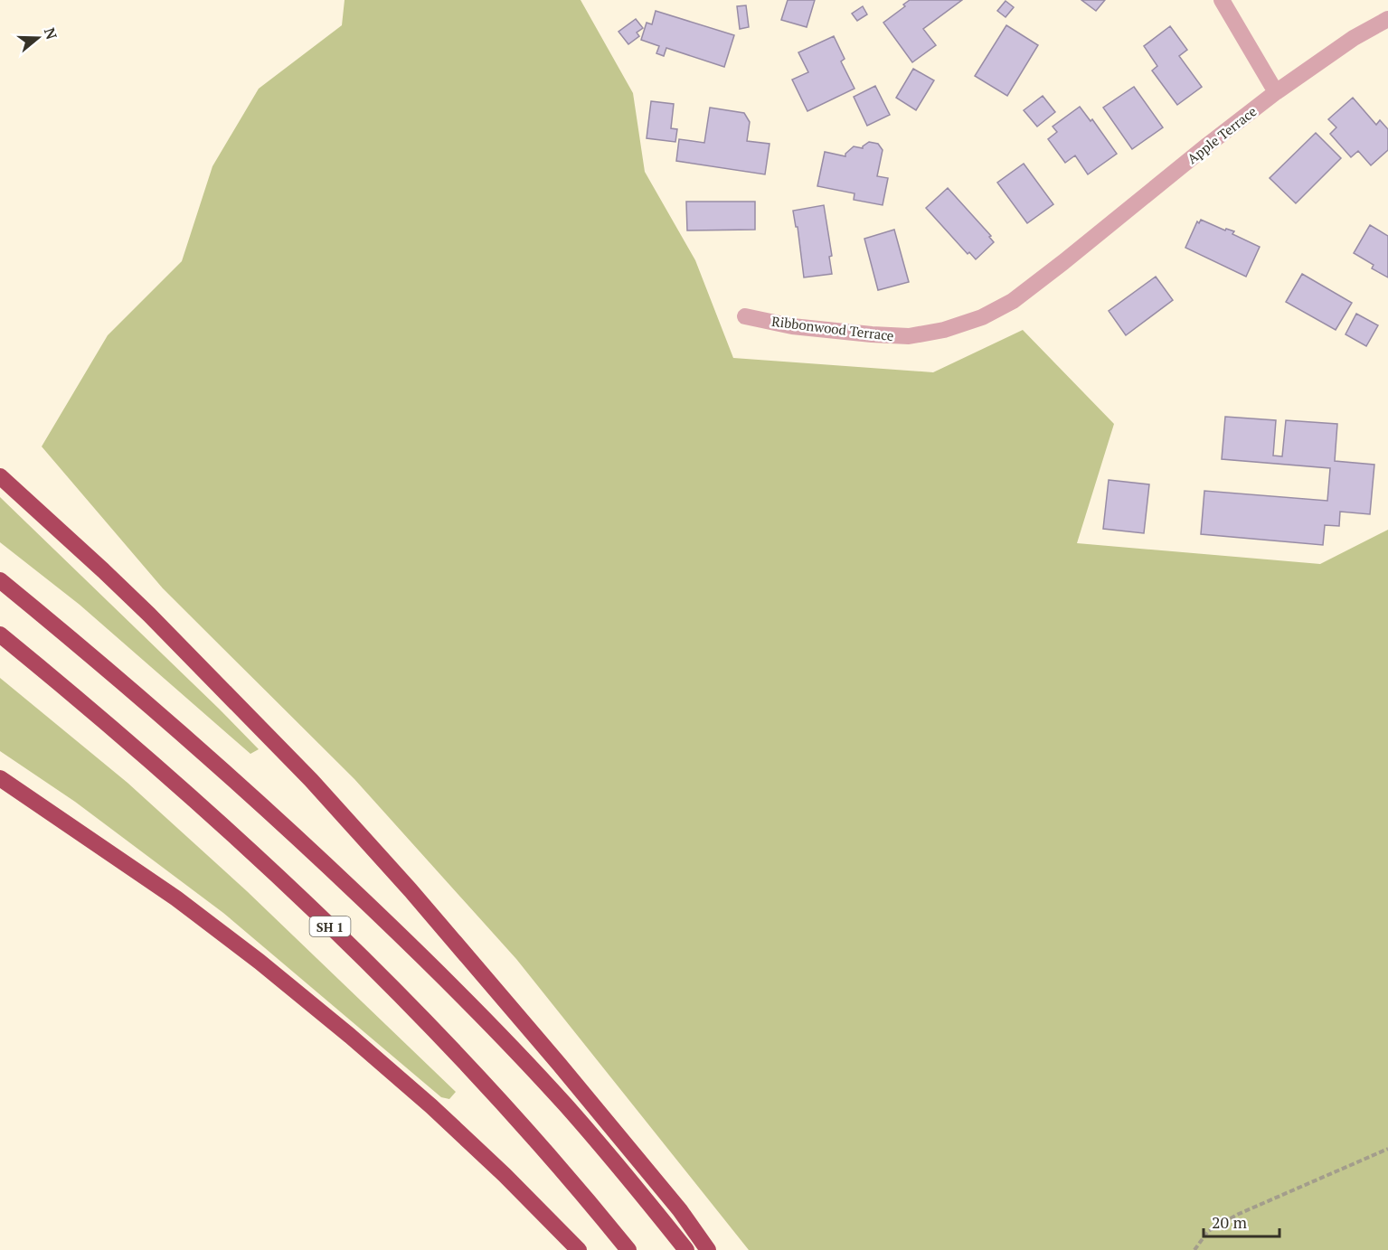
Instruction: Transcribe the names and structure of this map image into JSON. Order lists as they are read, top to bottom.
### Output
{
  "streets": {
    "highway": ["SH 1"],
    "street": ["Apple Terrace", "Ribbonwood Terrace"]
  },
  "crossings": [
    ["Apple Terrace", "Ribbonwood Terrace"]
  ],
  "scale_bar": "20 m",
  "north": "right"
}
